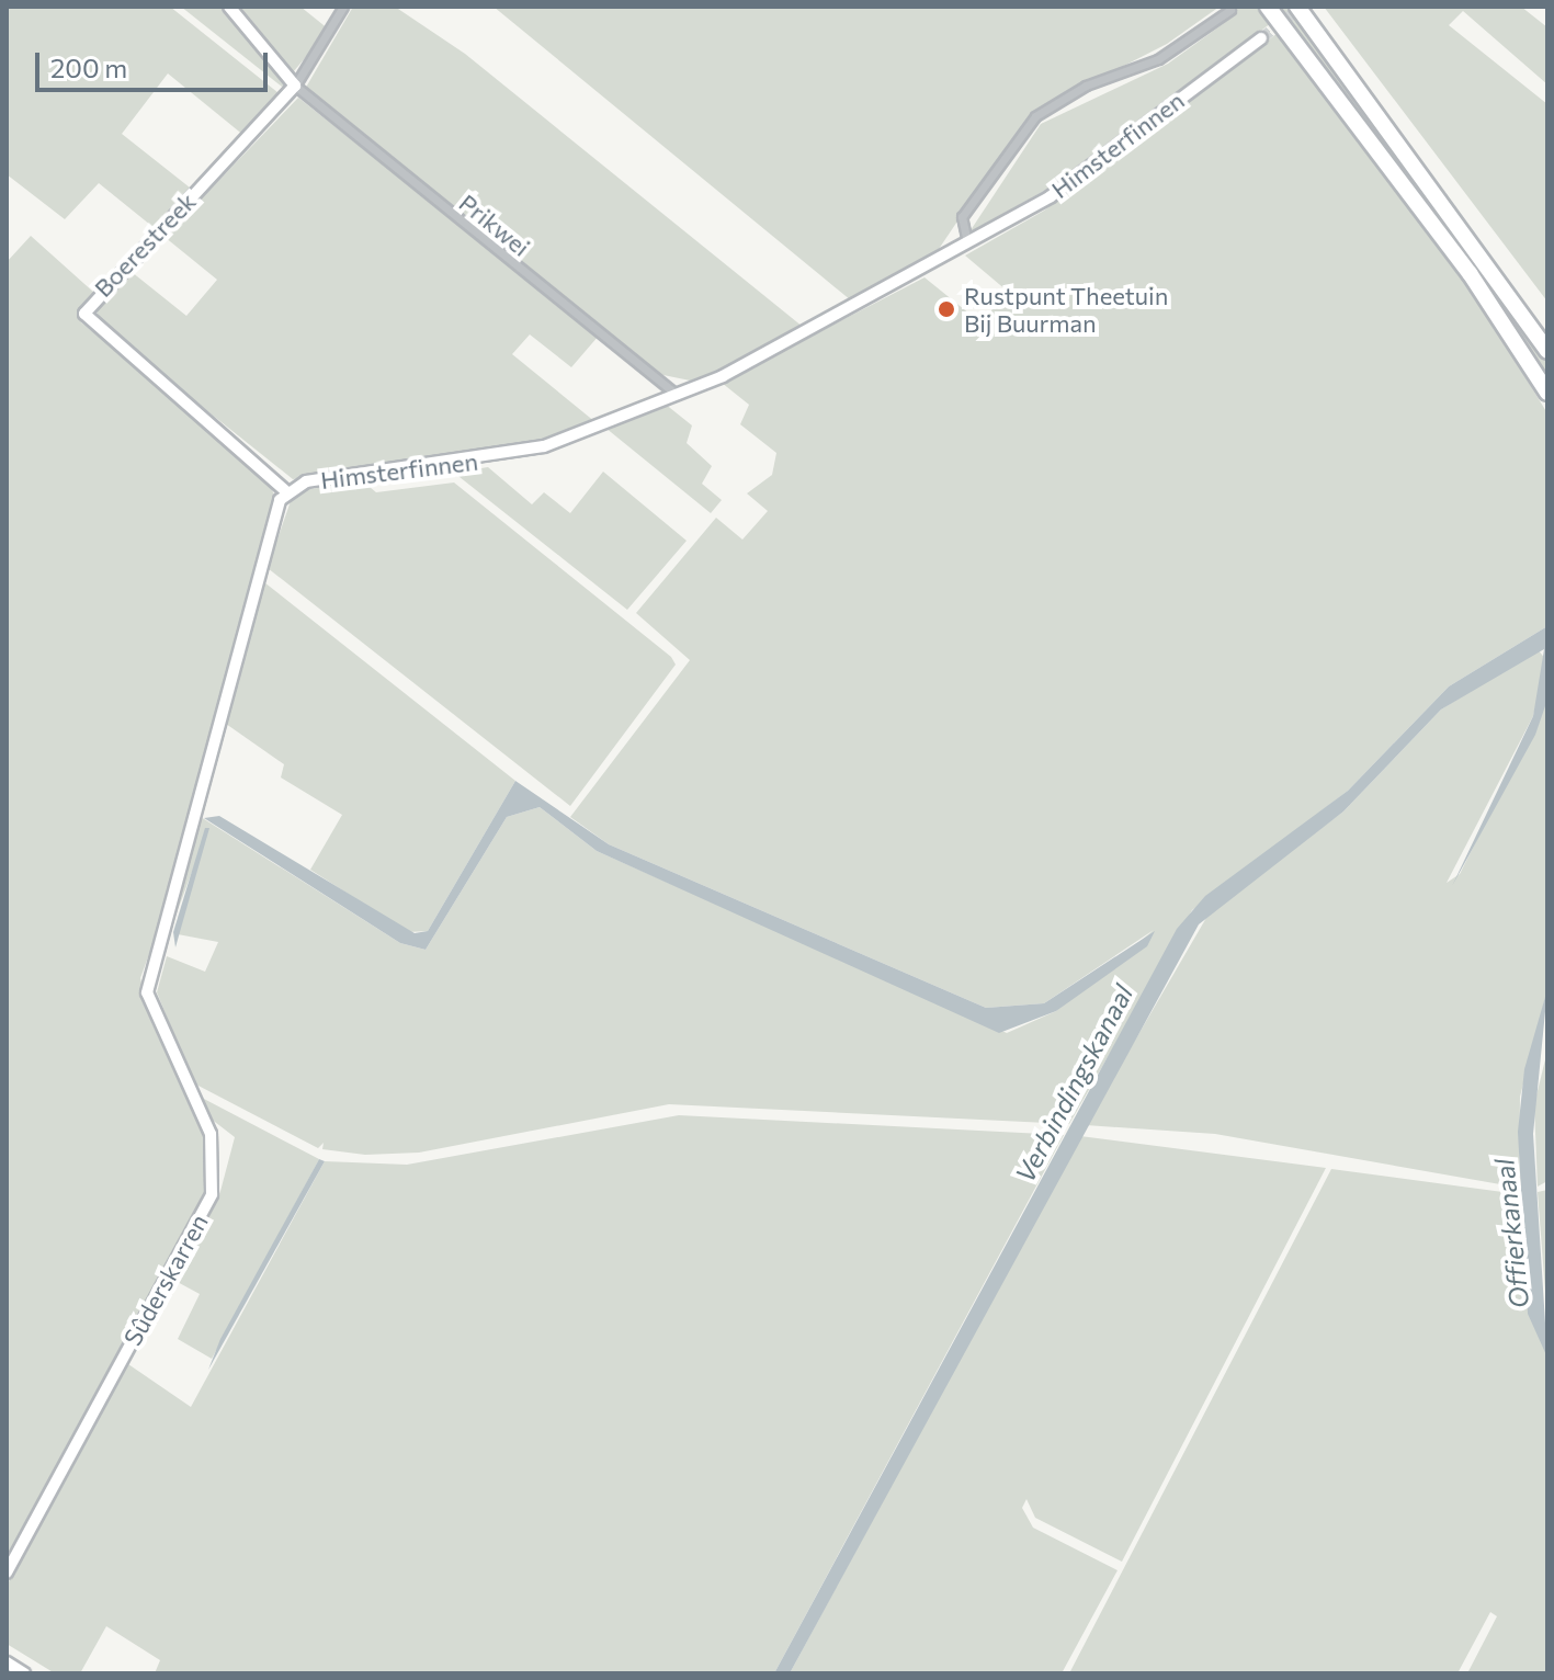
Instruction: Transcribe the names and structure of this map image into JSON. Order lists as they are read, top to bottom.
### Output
{
  "streets": {
    "street": [
      "Himsterfinnen",
      "Prikwei",
      "Boerestreek",
      "Sûderskarren"
    ]
  },
  "crossings": [
    ["Himsterfinnen", "Prikwei"],
    ["Himsterfinnen", "Boerestreek"],
    ["Himsterfinnen", "Sûderskarren"],
    ["Prikwei", "Boerestreek"]
  ],
  "water": ["Verbindingskanaal", "Offierkanaal"],
  "places": ["Rustpunt Theetuin Bij Buurman"],
  "scale_bar": "200 m"
}
